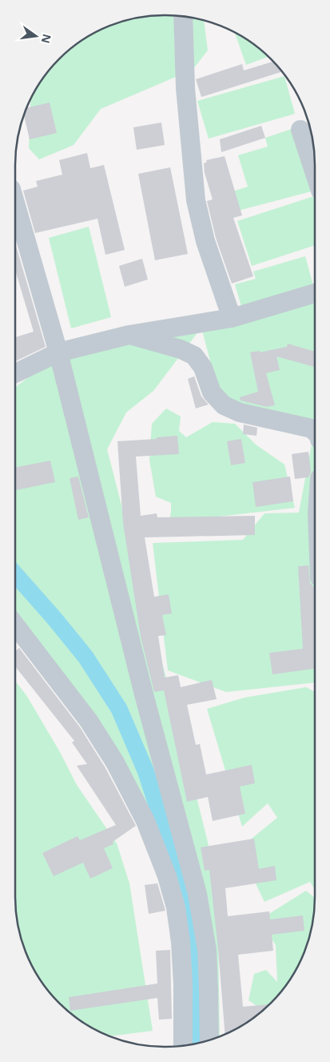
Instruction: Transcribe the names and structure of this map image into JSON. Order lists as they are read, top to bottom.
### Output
{
  "north": "right"
}
